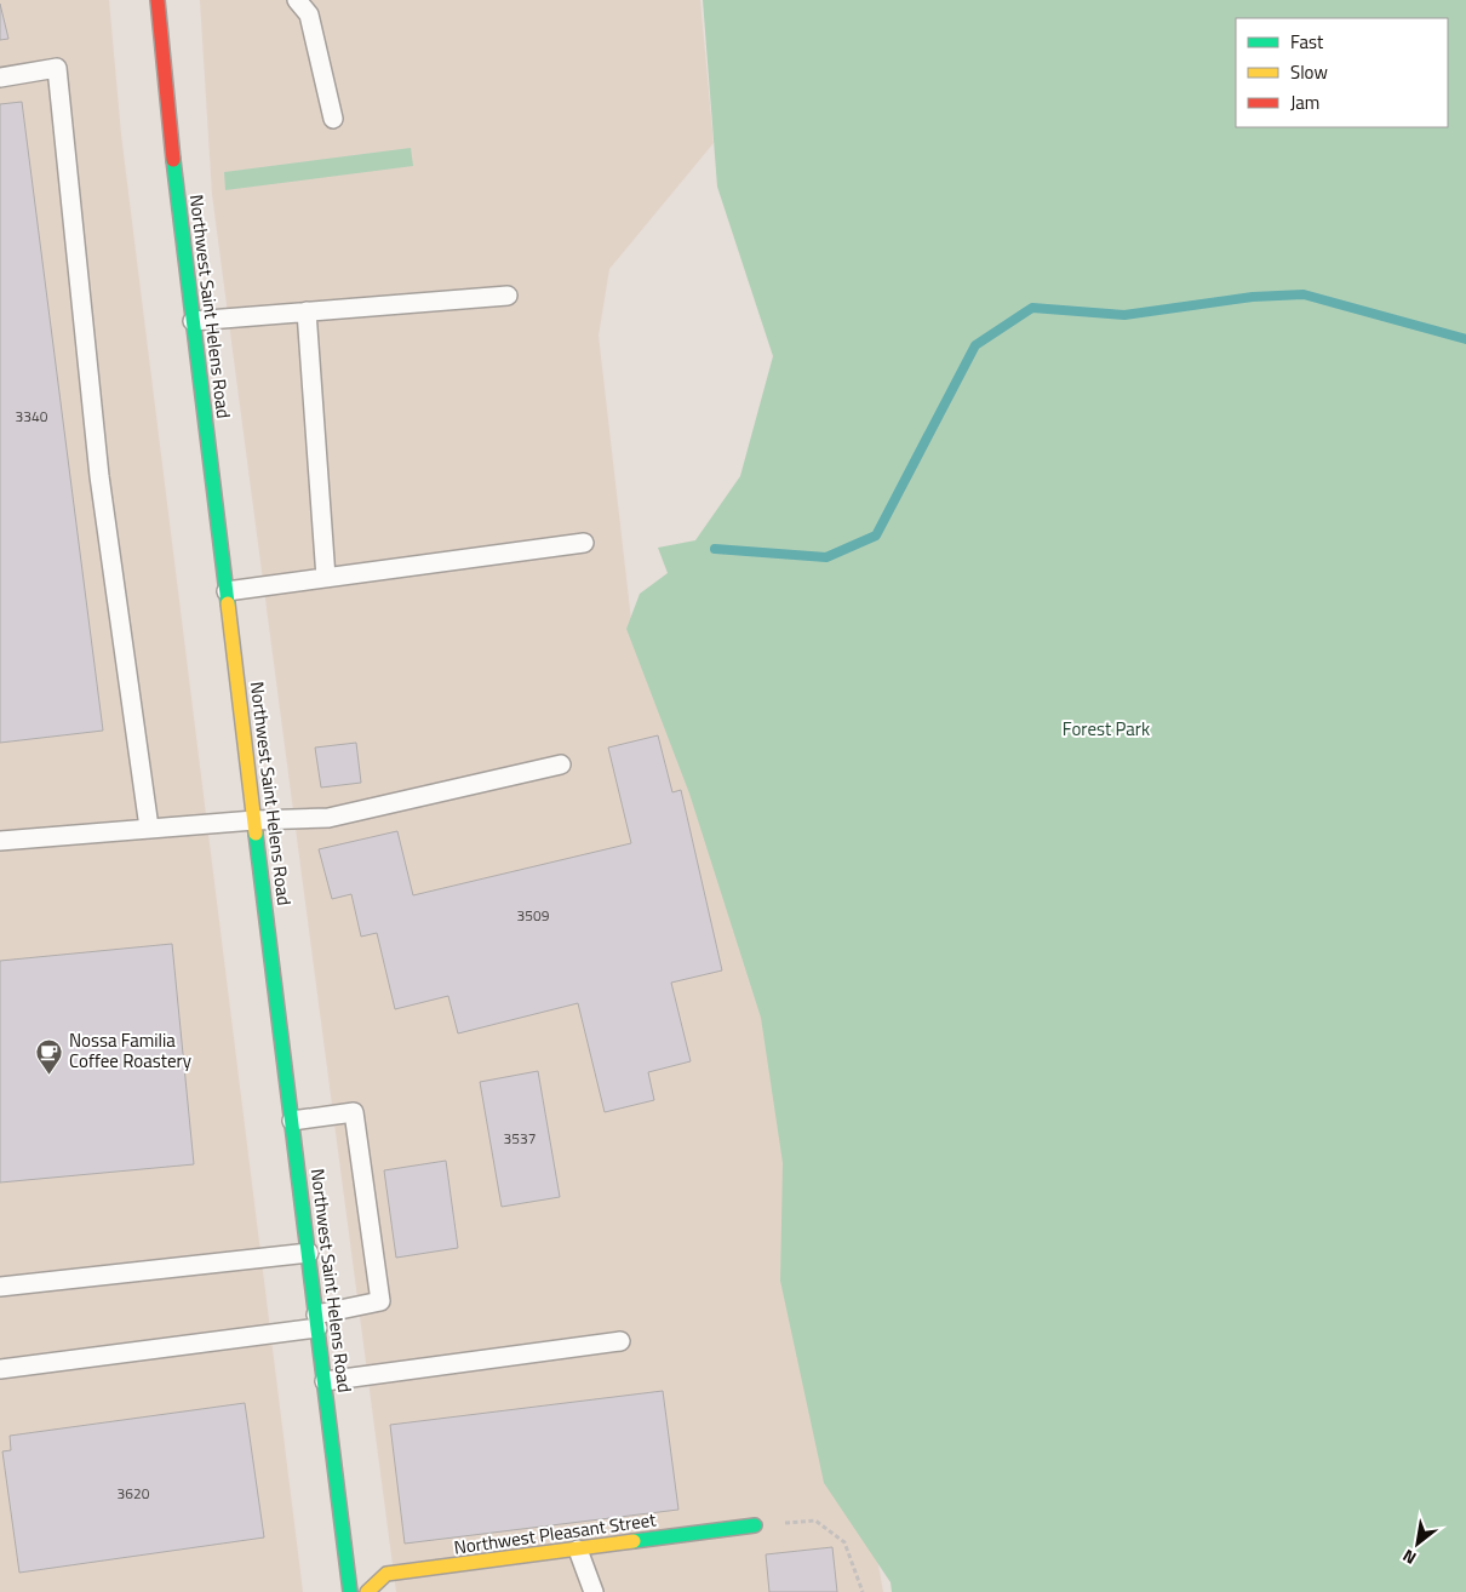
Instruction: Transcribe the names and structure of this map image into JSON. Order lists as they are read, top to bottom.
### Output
{
  "streets": {
    "main road": ["Northwest Saint Helens Road", "Northwest Pleasant Street"]
  },
  "parks": ["Forest Park"],
  "places": {
    "cafe": ["Nossa Familia Coffee Roastery"]
  },
  "house_numbers": [
    "3340",
    "3509",
    "3537",
    "3620"
  ],
  "legend": ["Fast", "Slow", "Jam"],
  "north": "bottom left"
}
